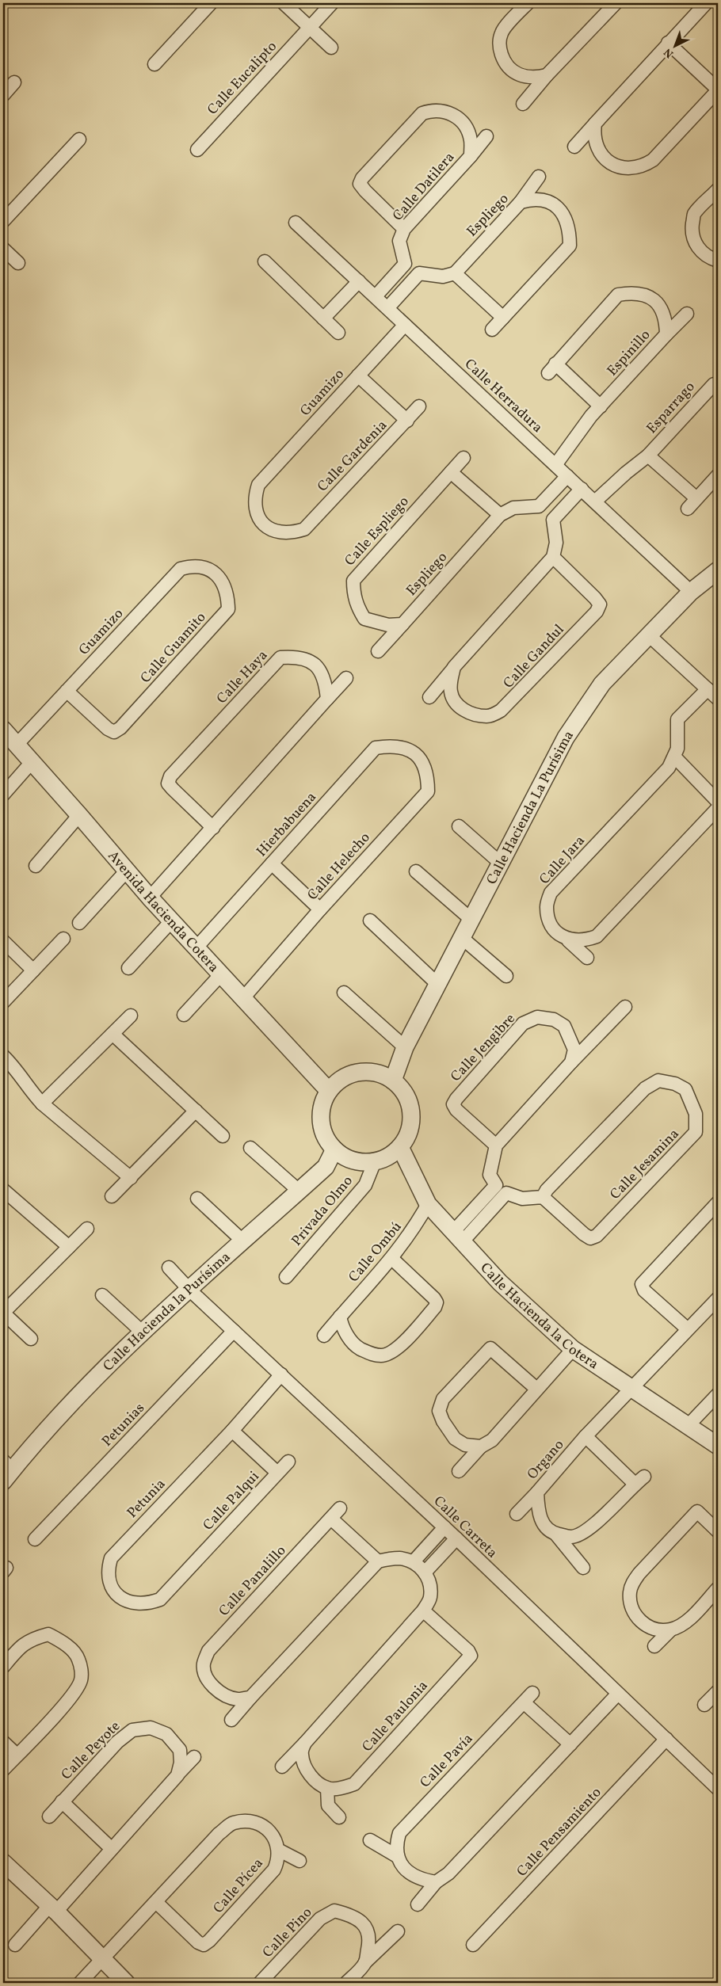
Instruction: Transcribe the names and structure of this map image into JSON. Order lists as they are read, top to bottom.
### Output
{
  "streets": {
    "street": [
      "Calle Eucalipto",
      "Calle Datilera",
      "Espliego",
      "Espinillo",
      "Guamizo",
      "Calle Herradura",
      "Esparrago",
      "Calle Gardenia",
      "Calle Espliego",
      "Calle Guamito",
      "Calle Gandul",
      "Calle Haya",
      "Calle Hacienda La Purísima",
      "Hierbabuena",
      "Calle Jara",
      "Calle Helecho",
      "Avenida Hacienda Cotera",
      "Calle Jengibre",
      "Calle Jesamina",
      "Privada Olmo",
      "Calle Ombú",
      "Calle Hacienda la Purísima",
      "Calle Hacienda la Cotera",
      "Petunias",
      "Organo",
      "Petunia",
      "Calle Palqui",
      "Calle Carreta",
      "Calle Panalillo",
      "Calle Paulonia",
      "Calle Peyote",
      "Calle Pavía",
      "Calle Pensamiento",
      "Calle Pícea",
      "Calle Pino"
    ]
  },
  "crossings": [
    ["Calle Datilera", "Calle Herradura"],
    ["Espliego", "Calle Espliego"],
    ["Espinillo", "Calle Herradura"],
    ["Guamizo", "Calle Herradura"],
    ["Guamizo", "Calle Gardenia"],
    ["Guamizo", "Calle Guamito"],
    ["Guamizo", "Avenida Hacienda Cotera"],
    ["Calle Herradura", "Esparrago"],
    ["Calle Herradura", "Calle Hacienda La Purísima"],
    ["Calle Hacienda La Purísima", "Avenida Hacienda Cotera"],
    ["Calle Hacienda La Purísima", "Privada Olmo"],
    ["Calle Hacienda La Purísima", "Calle Hacienda la Purísima"],
    ["Calle Hacienda La Purísima", "Calle Hacienda la Cotera"],
    ["Hierbabuena", "Calle Helecho"],
    ["Hierbabuena", "Avenida Hacienda Cotera"],
    ["Calle Helecho", "Avenida Hacienda Cotera"],
    ["Avenida Hacienda Cotera", "Privada Olmo"],
    ["Avenida Hacienda Cotera", "Calle Hacienda la Purísima"],
    ["Avenida Hacienda Cotera", "Calle Hacienda la Cotera"],
    ["Privada Olmo", "Calle Hacienda la Purísima"],
    ["Privada Olmo", "Calle Hacienda la Cotera"],
    ["Calle Ombú", "Calle Hacienda la Cotera"],
    ["Calle Hacienda la Purísima", "Calle Hacienda la Cotera"],
    ["Calle Hacienda la Purísima", "Calle Carreta"],
    ["Calle Hacienda la Cotera", "Organo"],
    ["Petunias", "Calle Carreta"],
    ["Petunia", "Calle Palqui"],
    ["Calle Carreta", "Calle Pensamiento"]
  ],
  "north": "bottom left"
}
